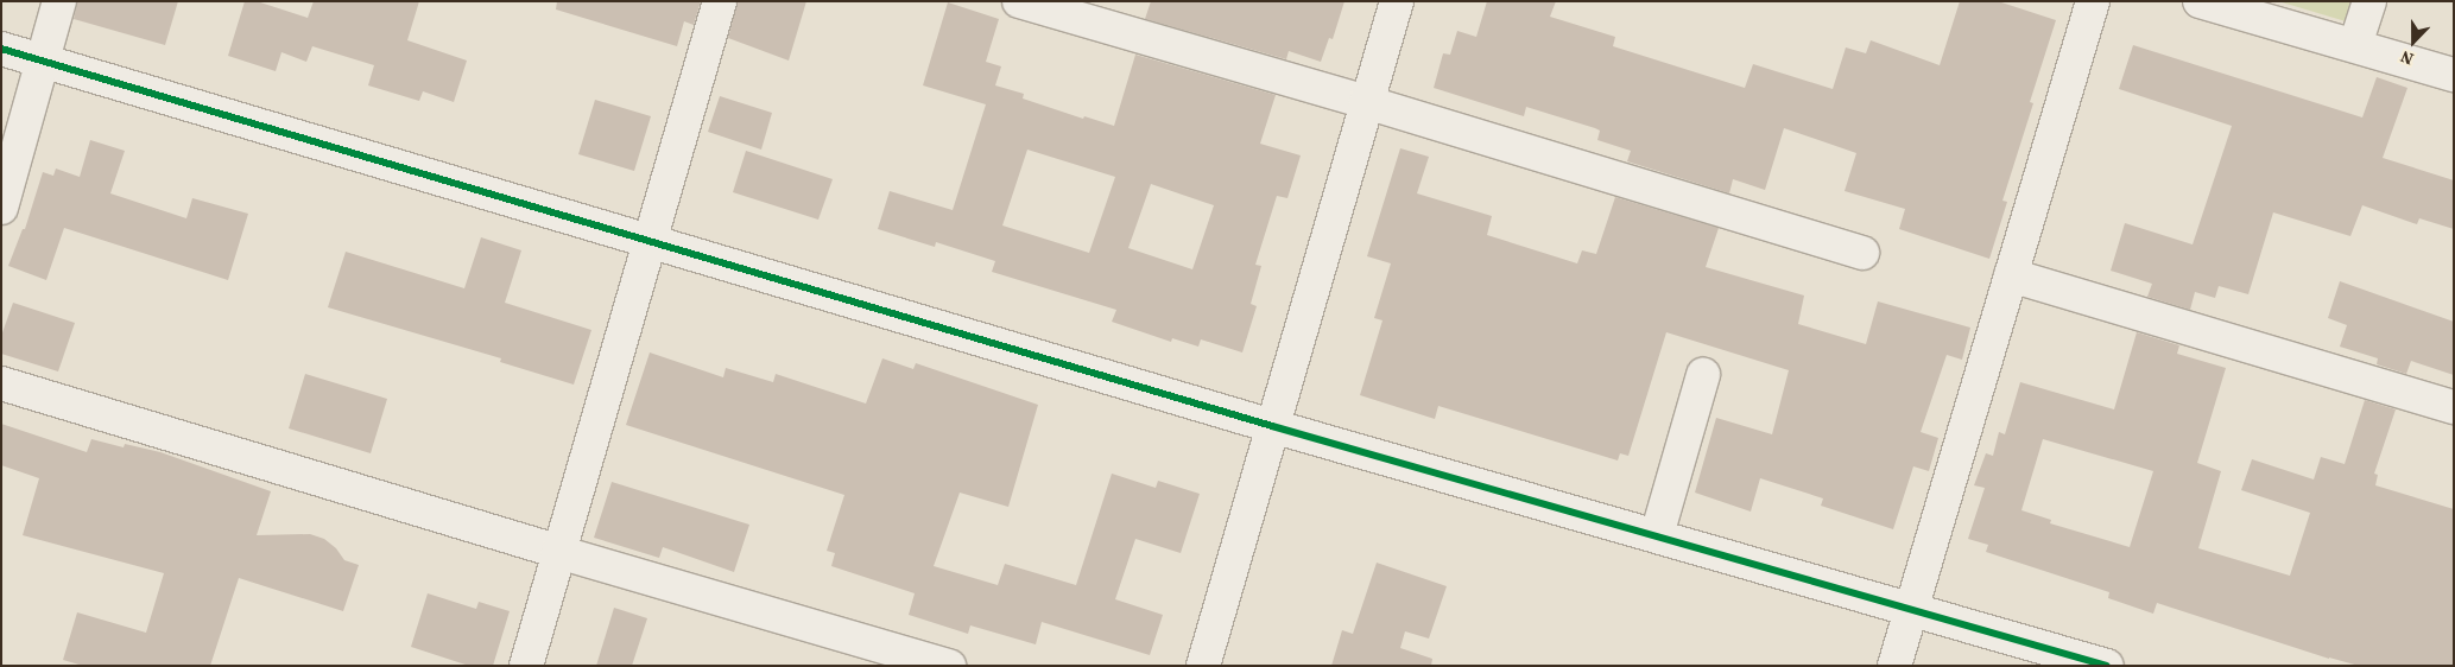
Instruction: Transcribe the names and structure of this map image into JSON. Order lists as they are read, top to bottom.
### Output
{
  "north": "bottom"
}
